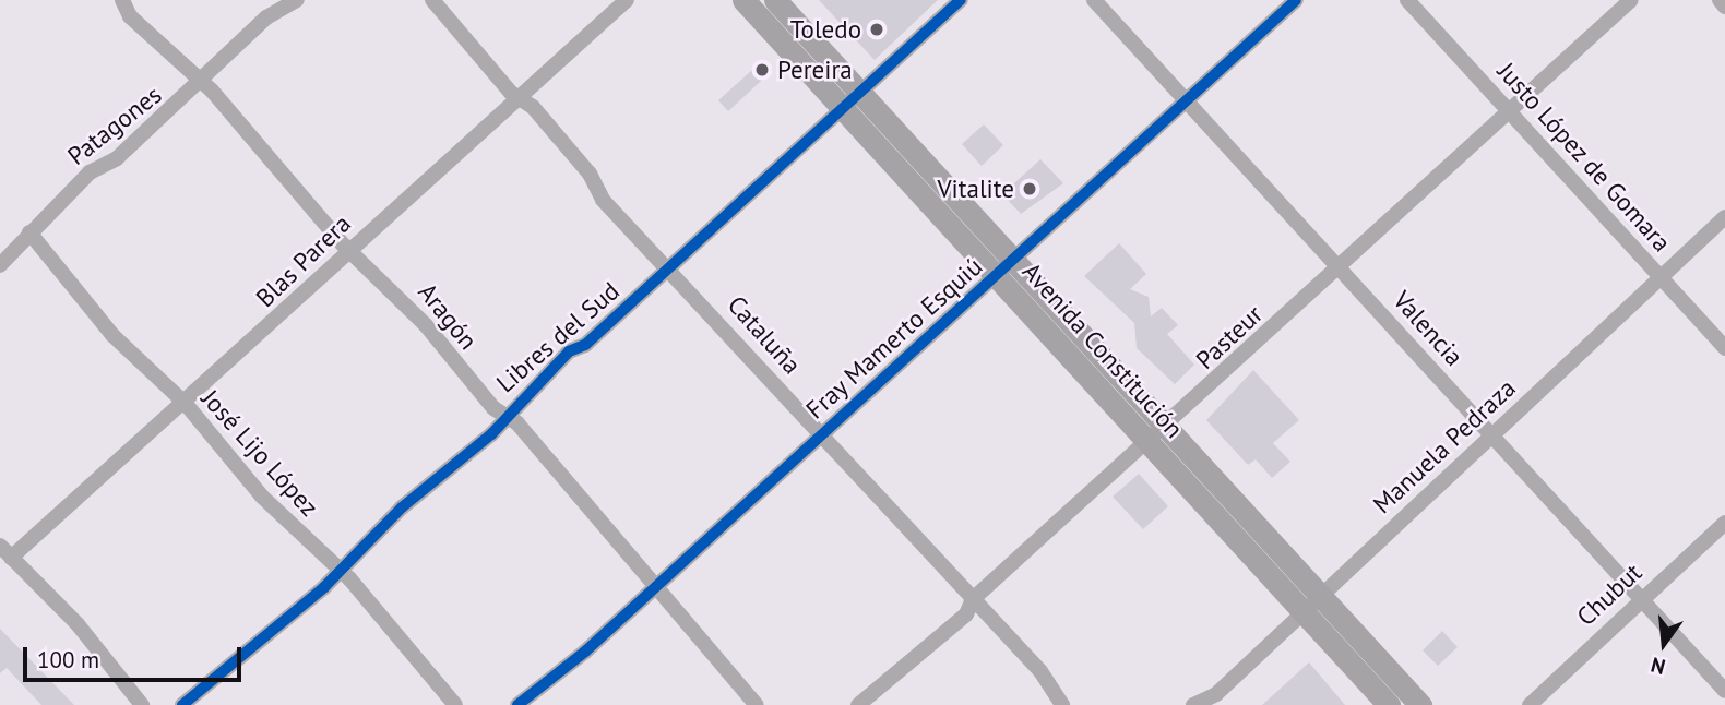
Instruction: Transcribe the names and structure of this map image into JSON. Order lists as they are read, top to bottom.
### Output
{
  "streets": {
    "main road": ["Avenida Constitución"],
    "street": [
      "Patagones",
      "Justo López de Gomara",
      "Blas Parera",
      "Aragón",
      "Valencia",
      "Cataluña",
      "Libres del Sud",
      "Pasteur",
      "Fray Mamerto Esquiú",
      "Manuela Pedraza",
      "José Lijo López",
      "Chubut"
    ]
  },
  "crossings": [
    ["Patagones", "Aragón"],
    ["Patagones", "José Lijo López"],
    ["Justo López de Gomara", "Pasteur"],
    ["Justo López de Gomara", "Manuela Pedraza"],
    ["Blas Parera", "Aragón"],
    ["Blas Parera", "Cataluña"],
    ["Blas Parera", "José Lijo López"],
    ["Aragón", "Libres del Sud"],
    ["Aragón", "Fray Mamerto Esquiú"],
    ["Valencia", "Pasteur"],
    ["Valencia", "Fray Mamerto Esquiú"],
    ["Valencia", "Manuela Pedraza"],
    ["Valencia", "Chubut"],
    ["Cataluña", "Libres del Sud"],
    ["Cataluña", "Pasteur"],
    ["Cataluña", "Fray Mamerto Esquiú"],
    ["Libres del Sud", "Avenida Constitución"],
    ["Libres del Sud", "José Lijo López"],
    ["Pasteur", "Avenida Constitución"],
    ["Fray Mamerto Esquiú", "Avenida Constitución"],
    ["Avenida Constitución", "Manuela Pedraza"]
  ],
  "places": ["Toledo", "Pereira", "Vitalite"],
  "scale_bar": "100 m",
  "north": "bottom"
}
